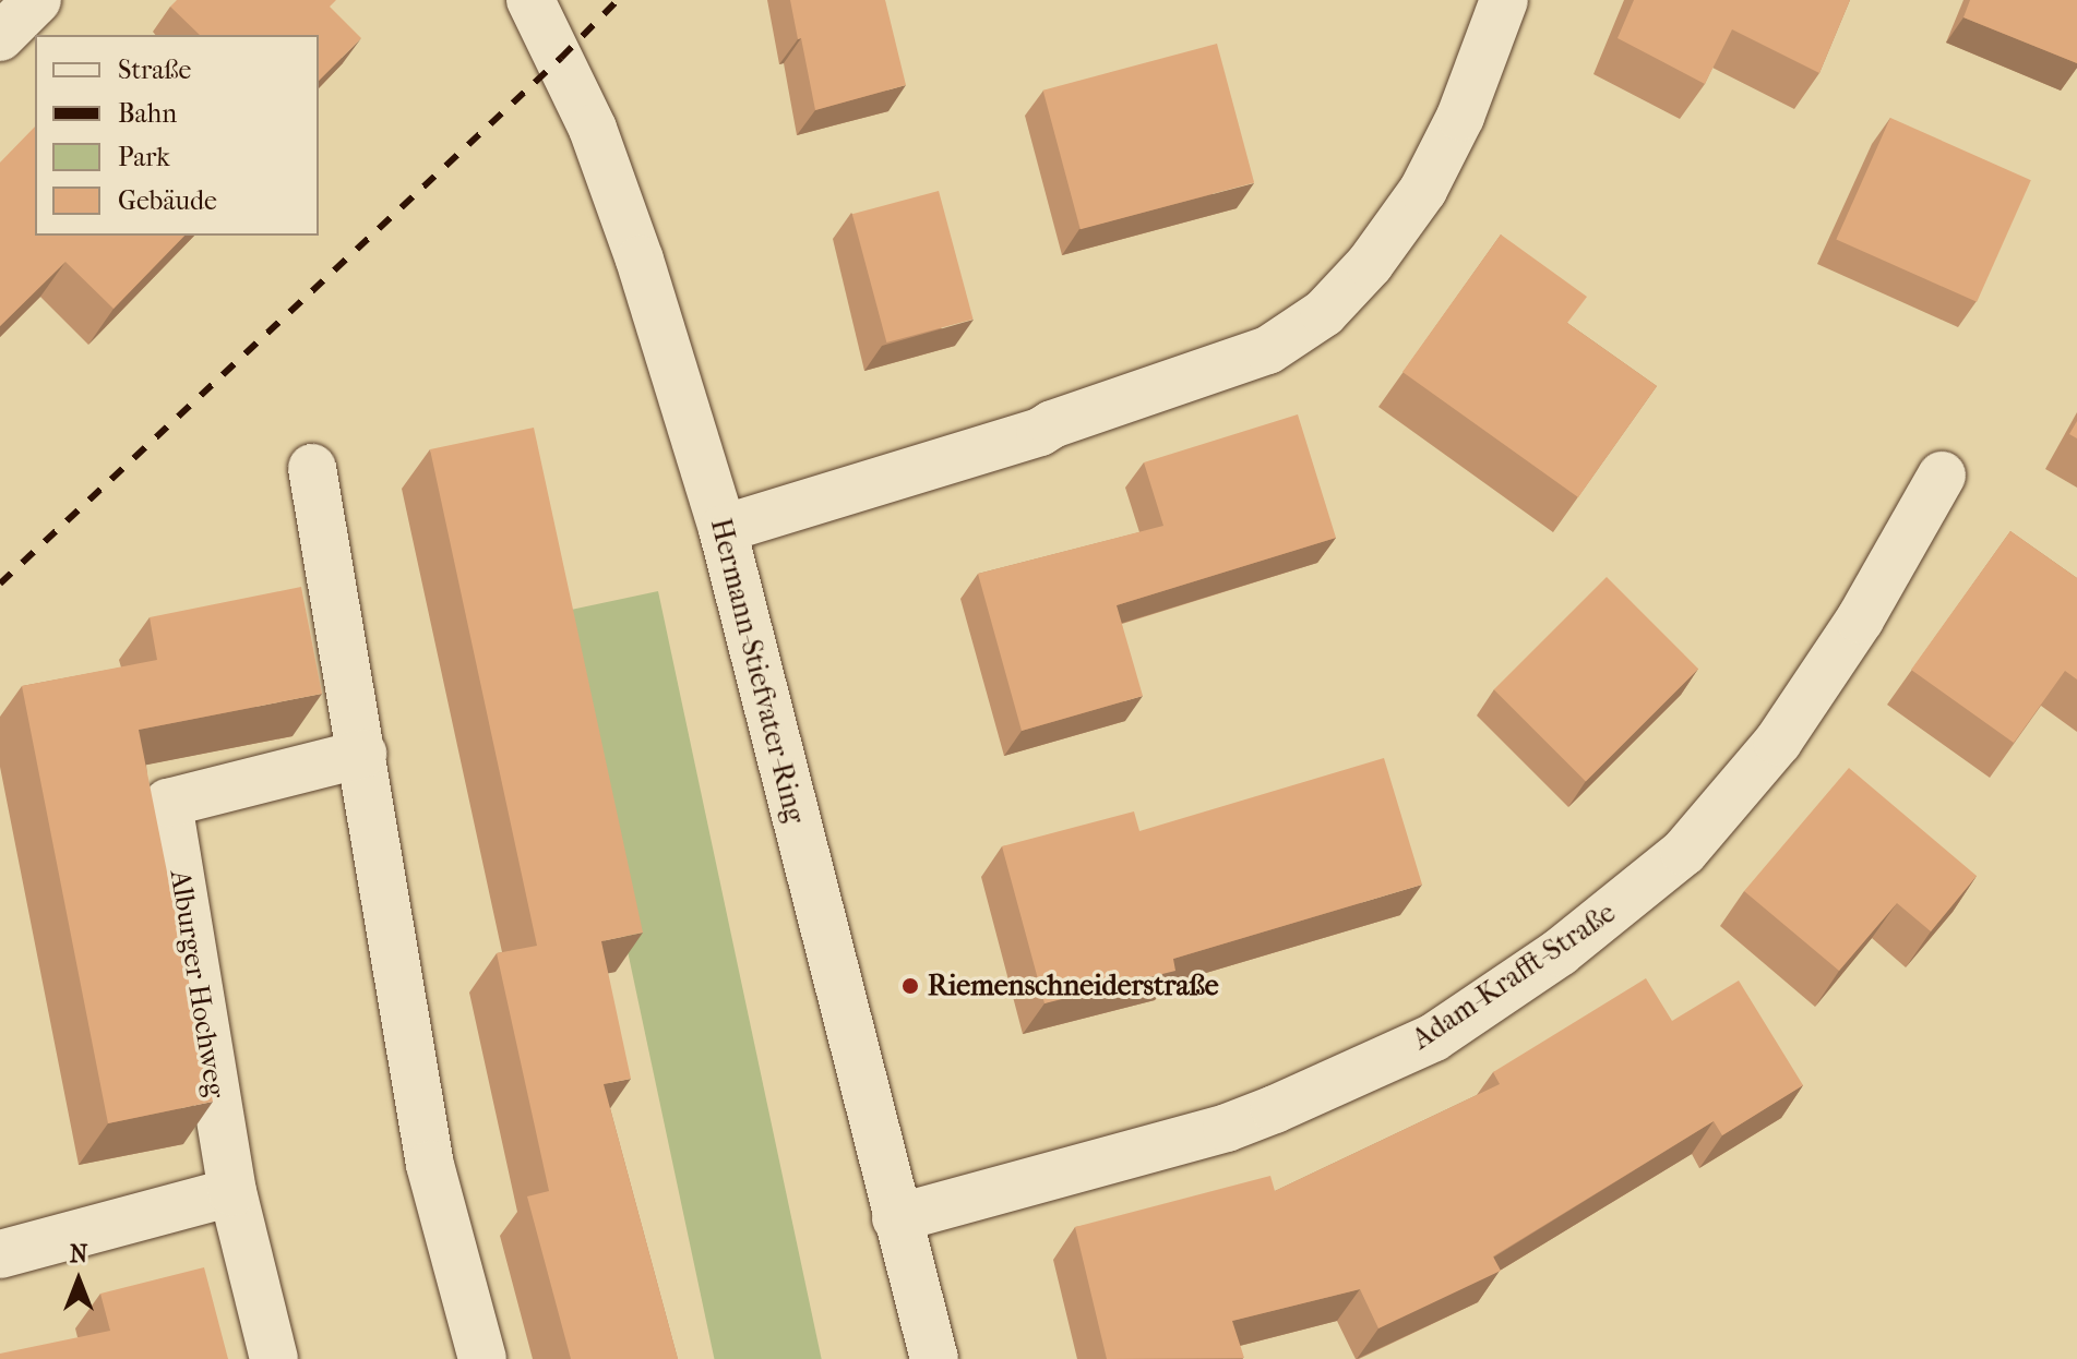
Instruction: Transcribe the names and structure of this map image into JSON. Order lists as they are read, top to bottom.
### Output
{
  "streets": {
    "street": ["Hermann-Stiefvater-Ring", "Adam-Krafft-Straße", "Alburger Hochweg"]
  },
  "crossings": [
    ["Hermann-Stiefvater-Ring", "Adam-Krafft-Straße"]
  ],
  "places": ["Riemenschneiderstraße"],
  "legend": [
    "Straße",
    "Bahn",
    "Park",
    "Gebäude"
  ],
  "north": "top"
}
